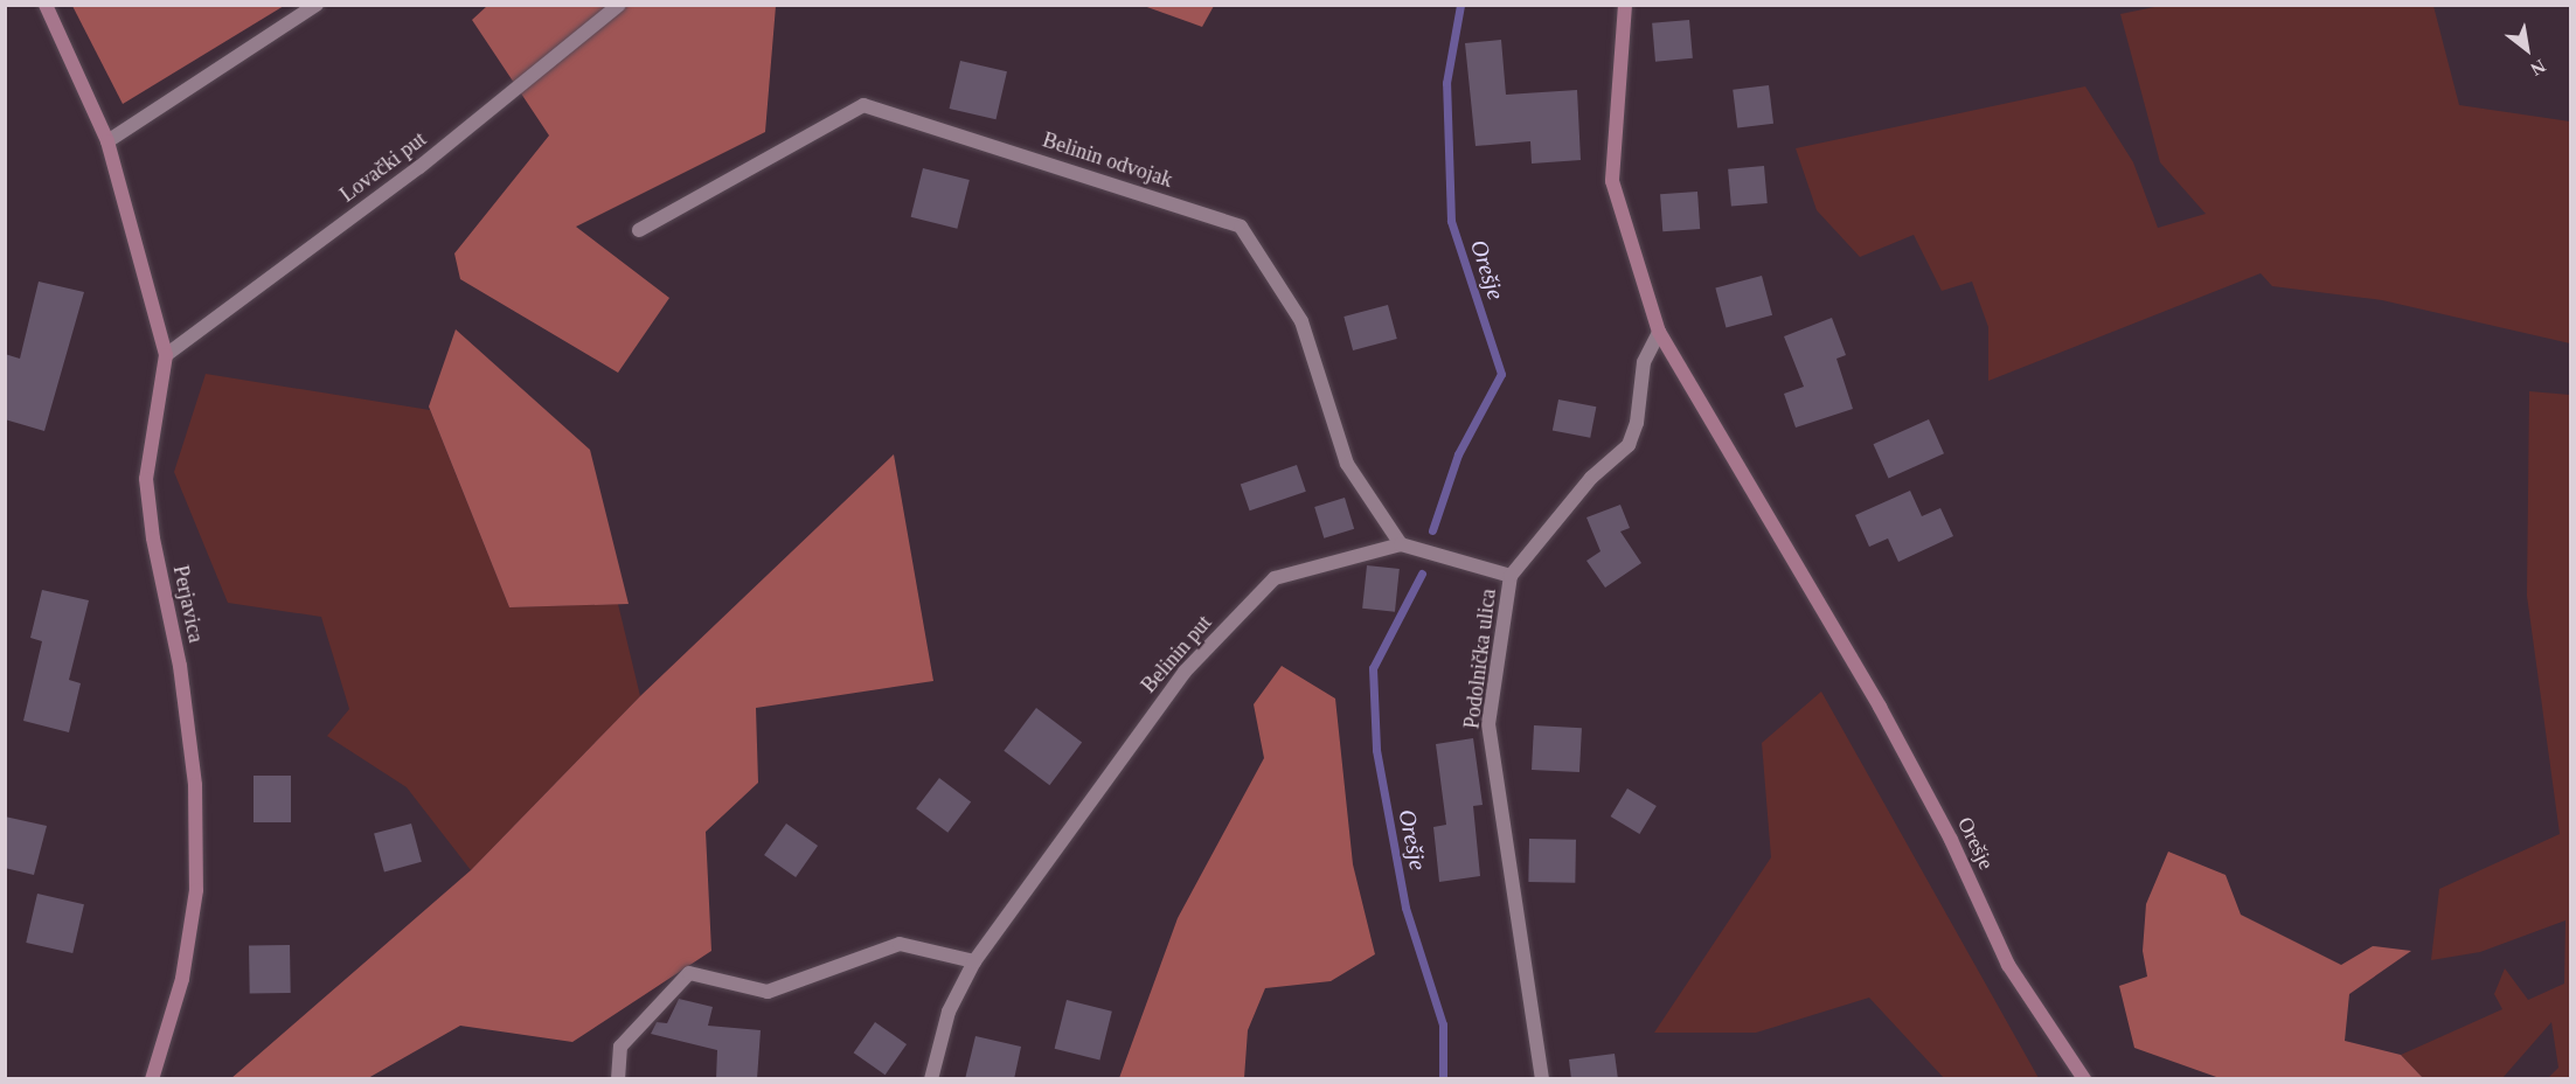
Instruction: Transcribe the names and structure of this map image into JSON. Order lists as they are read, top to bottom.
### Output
{
  "streets": {
    "street": [
      "Belinin odvojak",
      "Lovački put",
      "Perjavica",
      "Belinin put",
      "Podolnička ulica",
      "Orešje"
    ]
  },
  "crossings": [
    ["Belinin odvojak", "Belinin put"],
    ["Lovački put", "Perjavica"],
    ["Podolnička ulica", "Orešje"]
  ],
  "water": ["Orešje"],
  "north": "bottom right"
}
